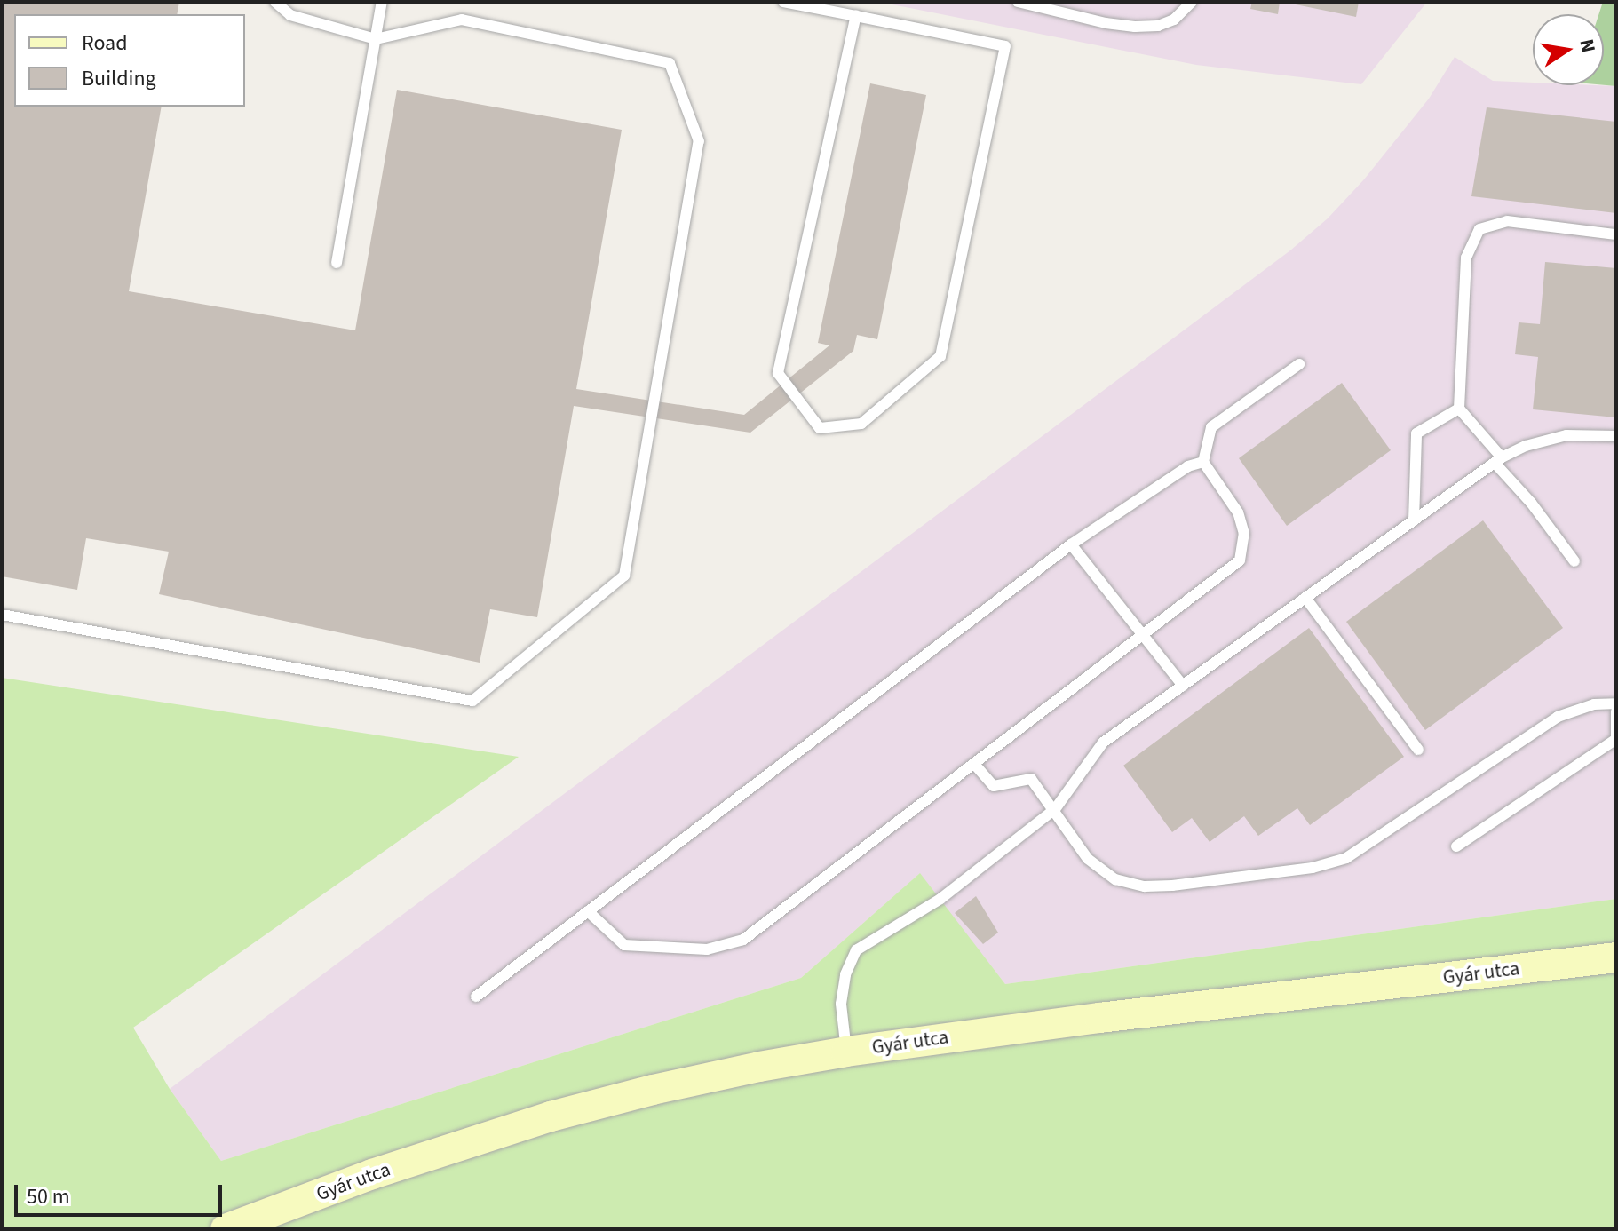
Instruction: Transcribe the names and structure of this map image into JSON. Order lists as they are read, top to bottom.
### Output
{
  "streets": {
    "main road": ["Gyár utca"]
  },
  "legend": ["Road", "Building"],
  "scale_bar": "50 m",
  "north": "right"
}
